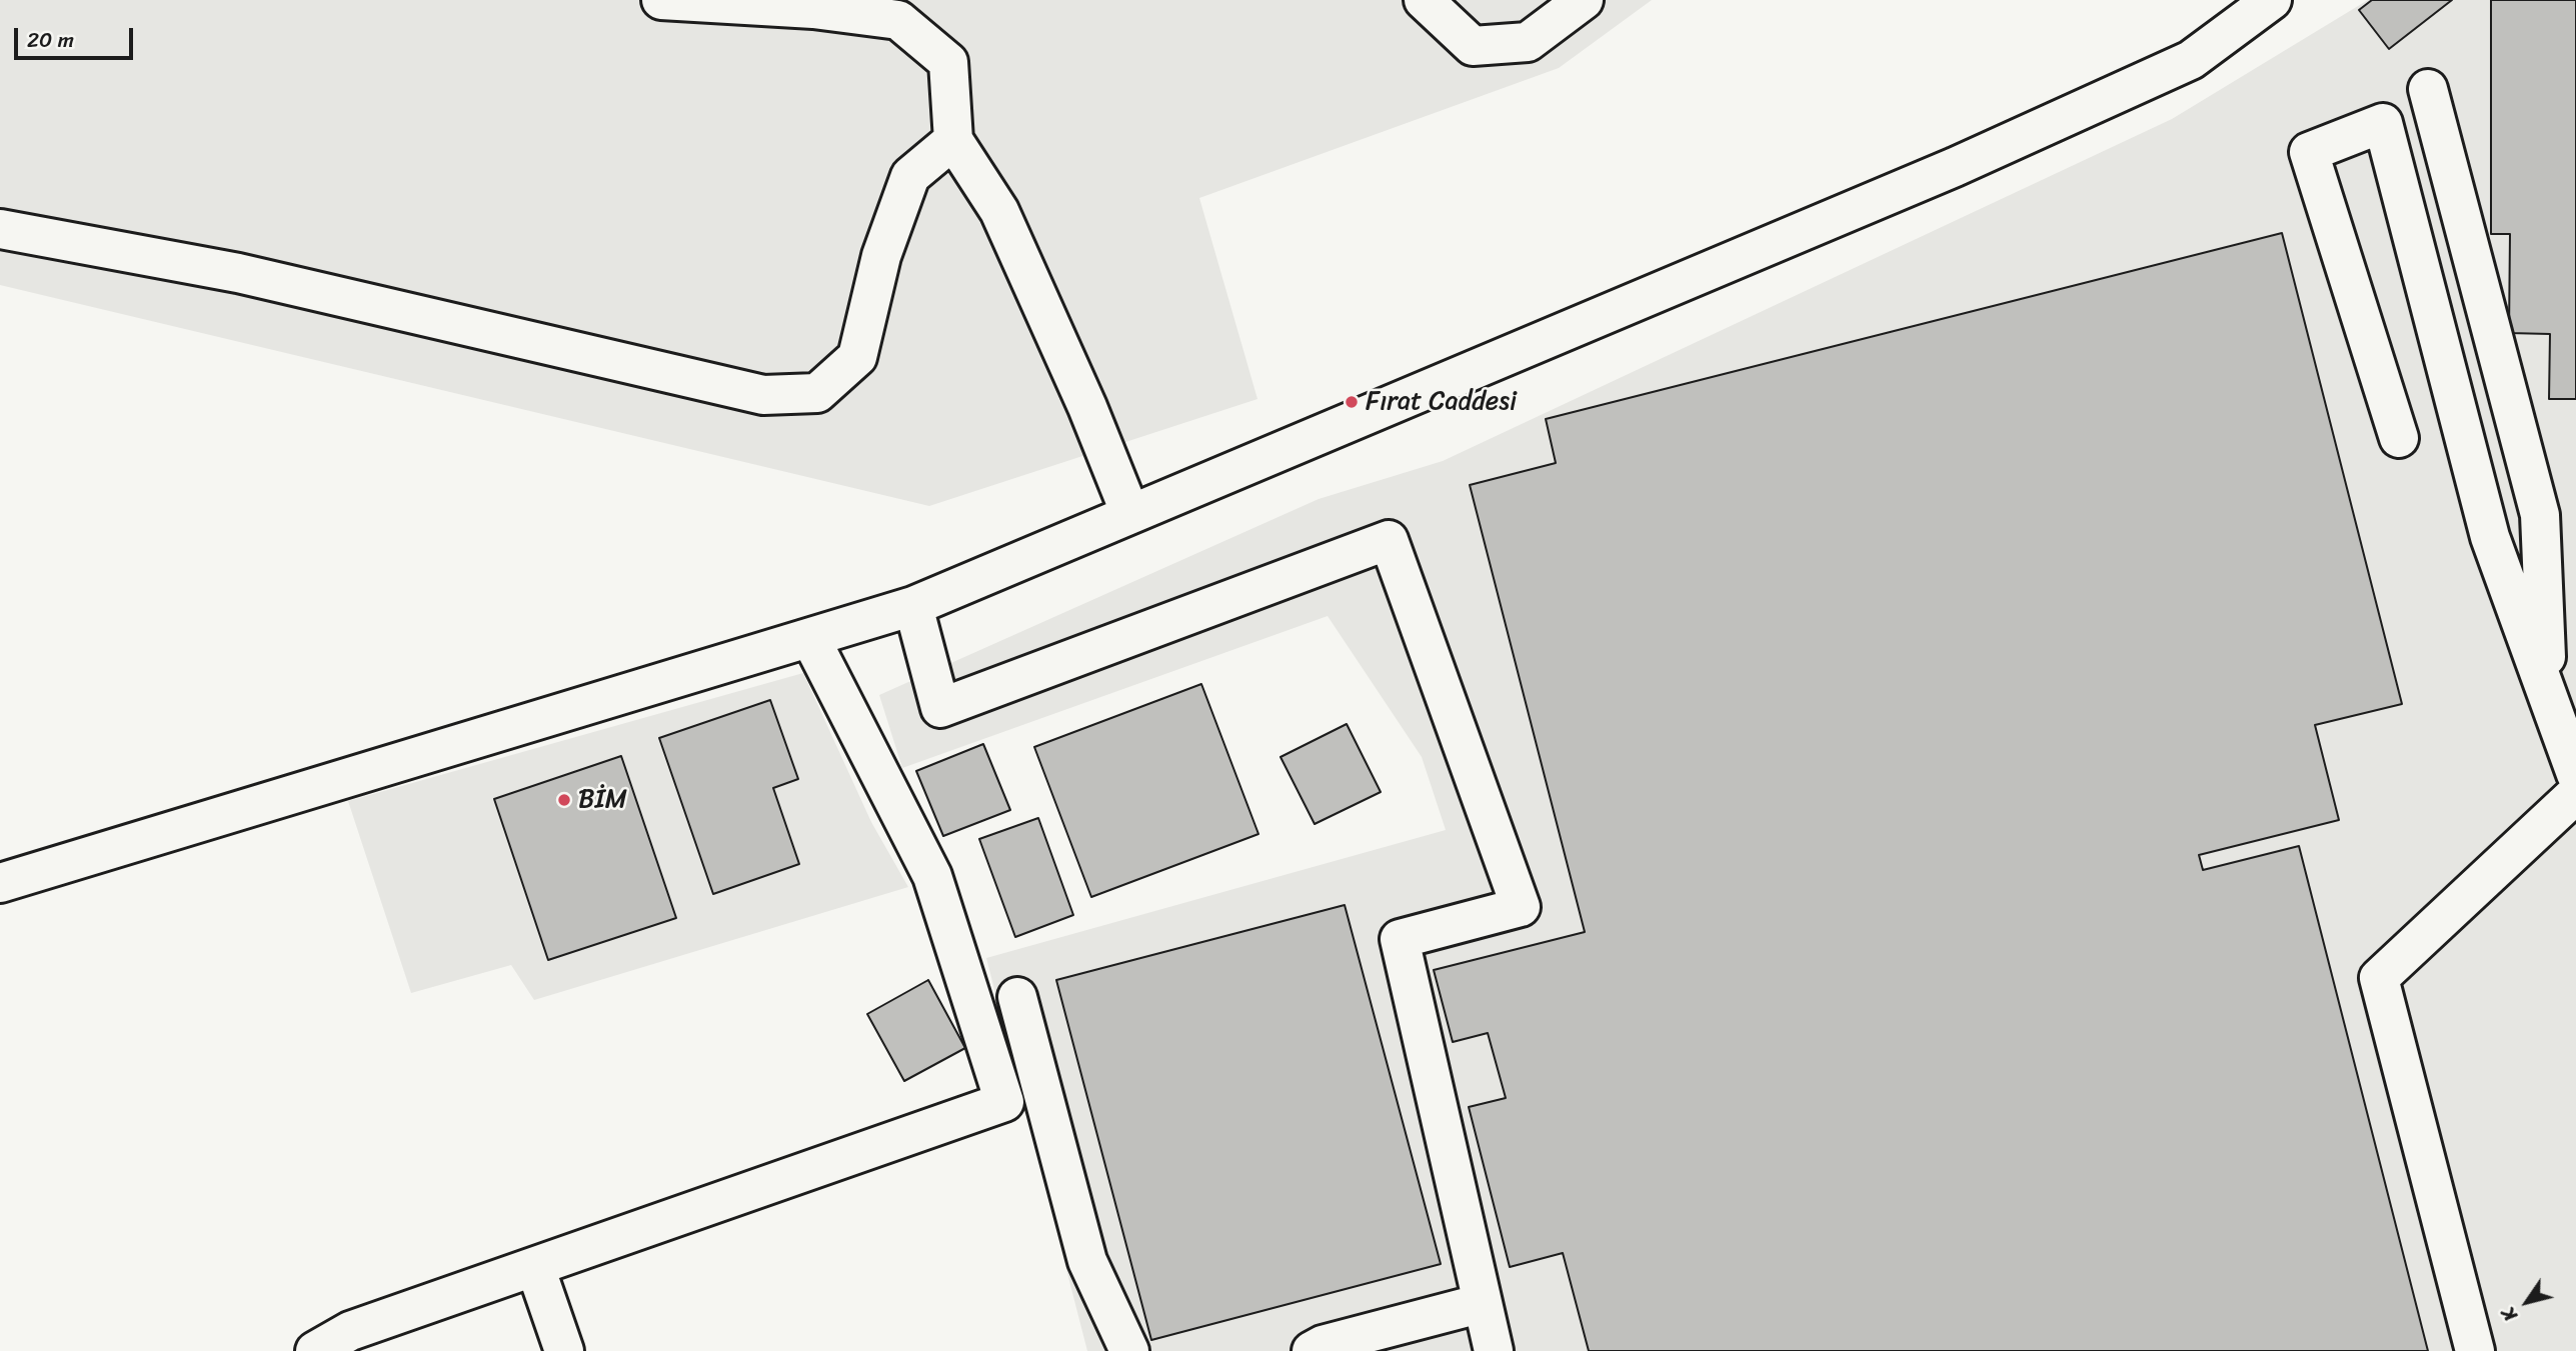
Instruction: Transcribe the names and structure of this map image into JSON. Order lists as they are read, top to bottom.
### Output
{
  "places": ["Fırat Caddesi", "BİM"],
  "scale_bar": "20 m",
  "north": "bottom left"
}
